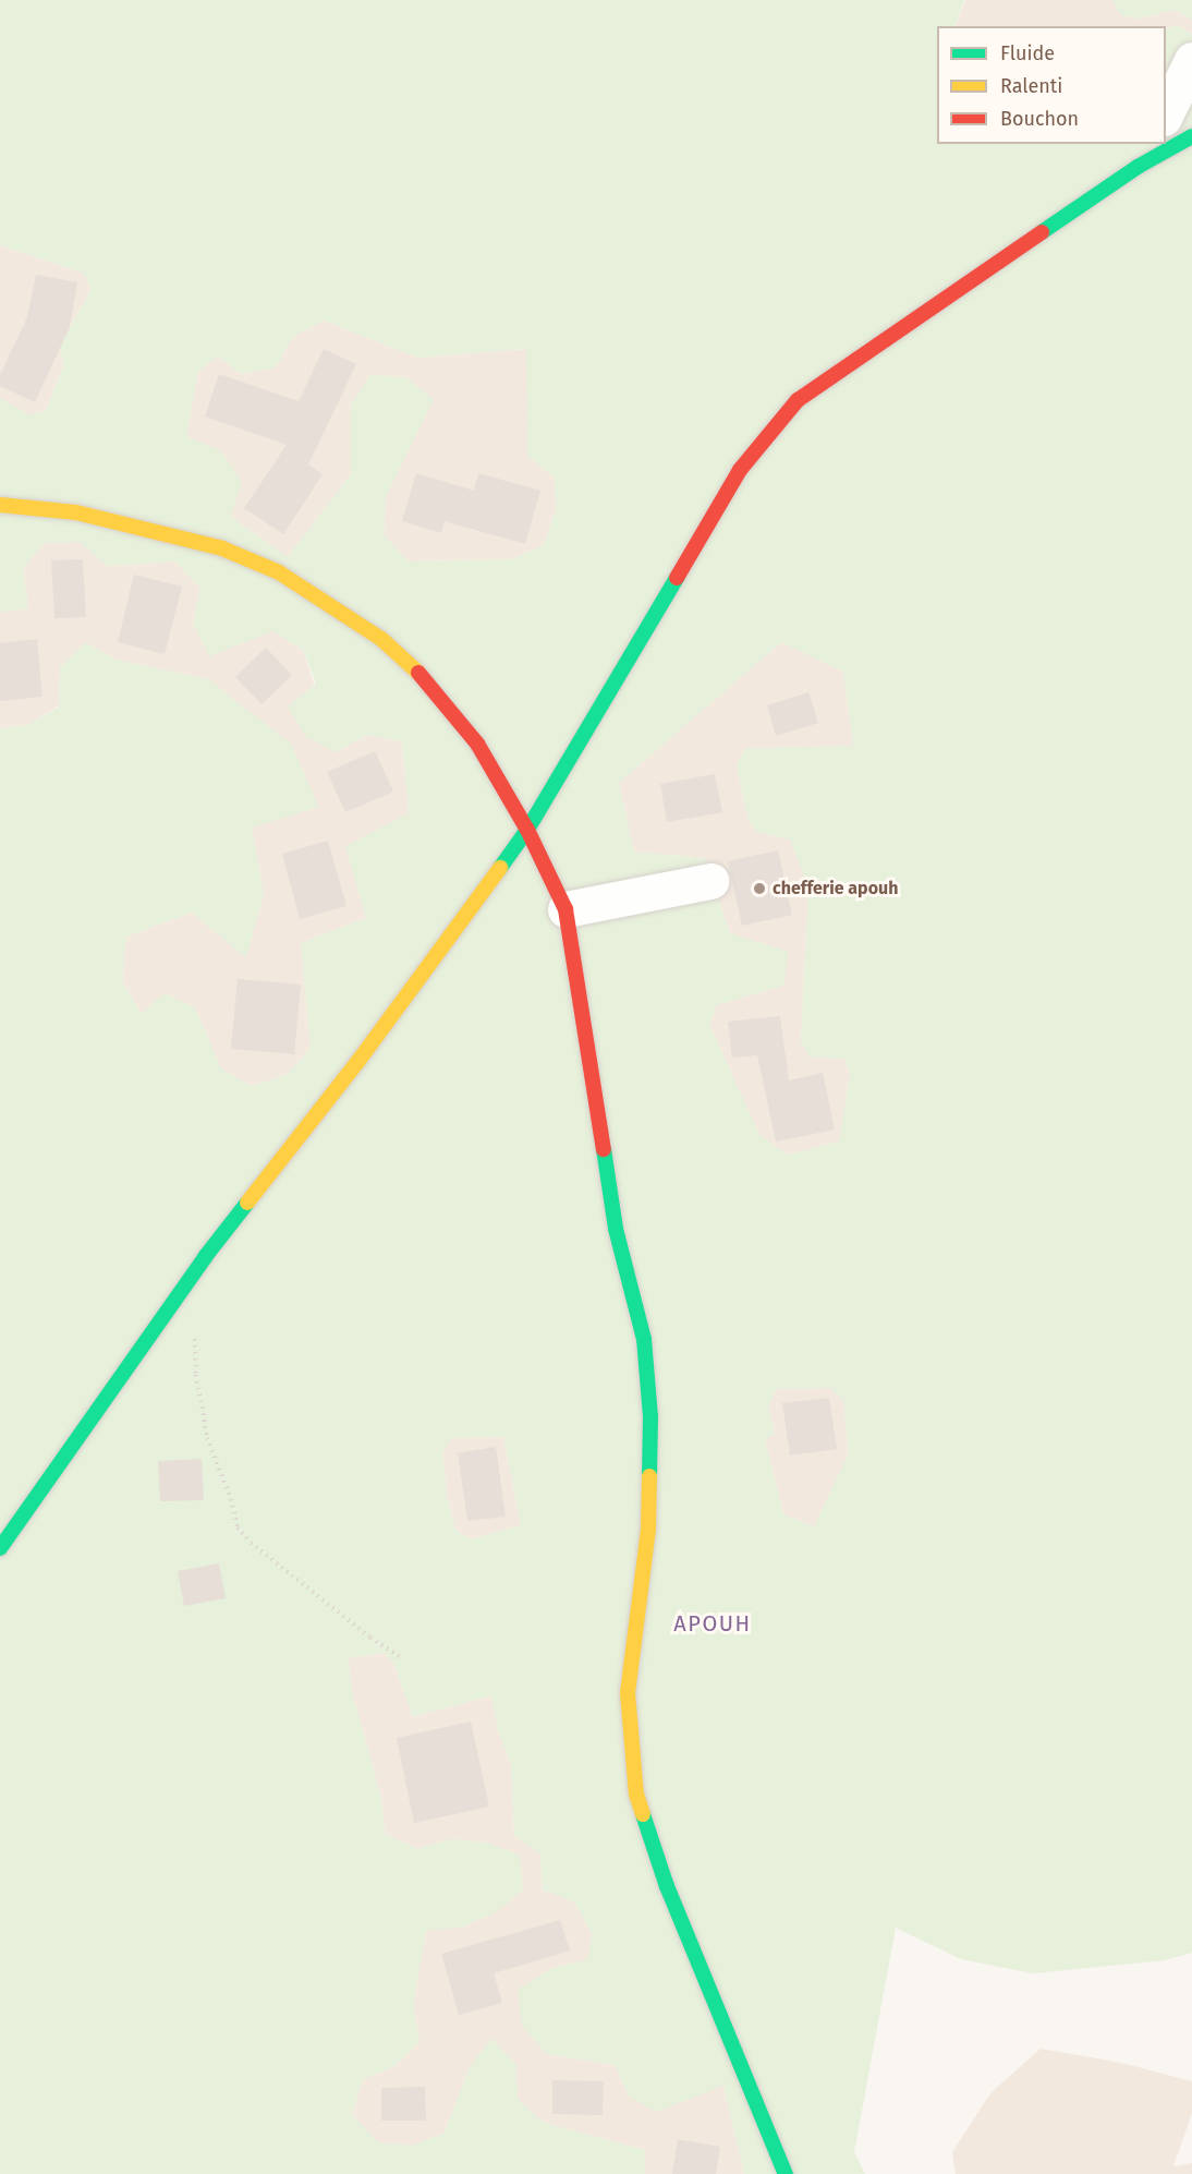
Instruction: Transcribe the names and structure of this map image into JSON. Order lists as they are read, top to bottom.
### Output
{
  "districts": ["APOUH"],
  "places": ["chefferie apouh"],
  "legend": ["Fluide", "Ralenti", "Bouchon"]
}
